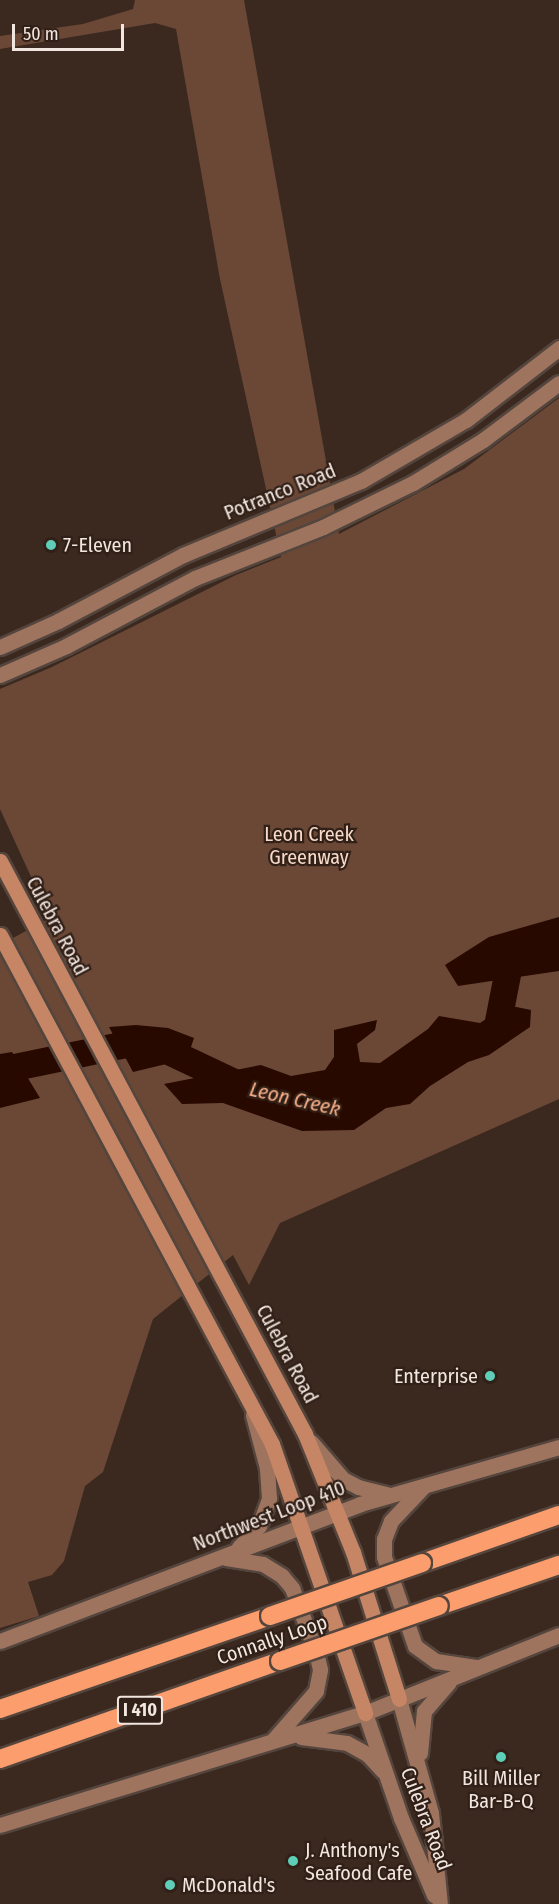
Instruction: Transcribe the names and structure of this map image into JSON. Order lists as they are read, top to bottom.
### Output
{
  "streets": {
    "highway": ["Connally Loop", "I 410"],
    "main road": ["Potranco Road", "Culebra Road", "Northwest Loop 410"]
  },
  "crossings": [
    ["Culebra Road", "Northwest Loop 410"]
  ],
  "water": ["Leon Creek"],
  "parks": ["Leon Creek Greenway"],
  "places": [
    "7-Eleven",
    "Enterprise",
    "Bill Miller Bar-B-Q",
    "J. Anthony's Seafood Cafe",
    "McDonald's"
  ],
  "scale_bar": "50 m"
}
